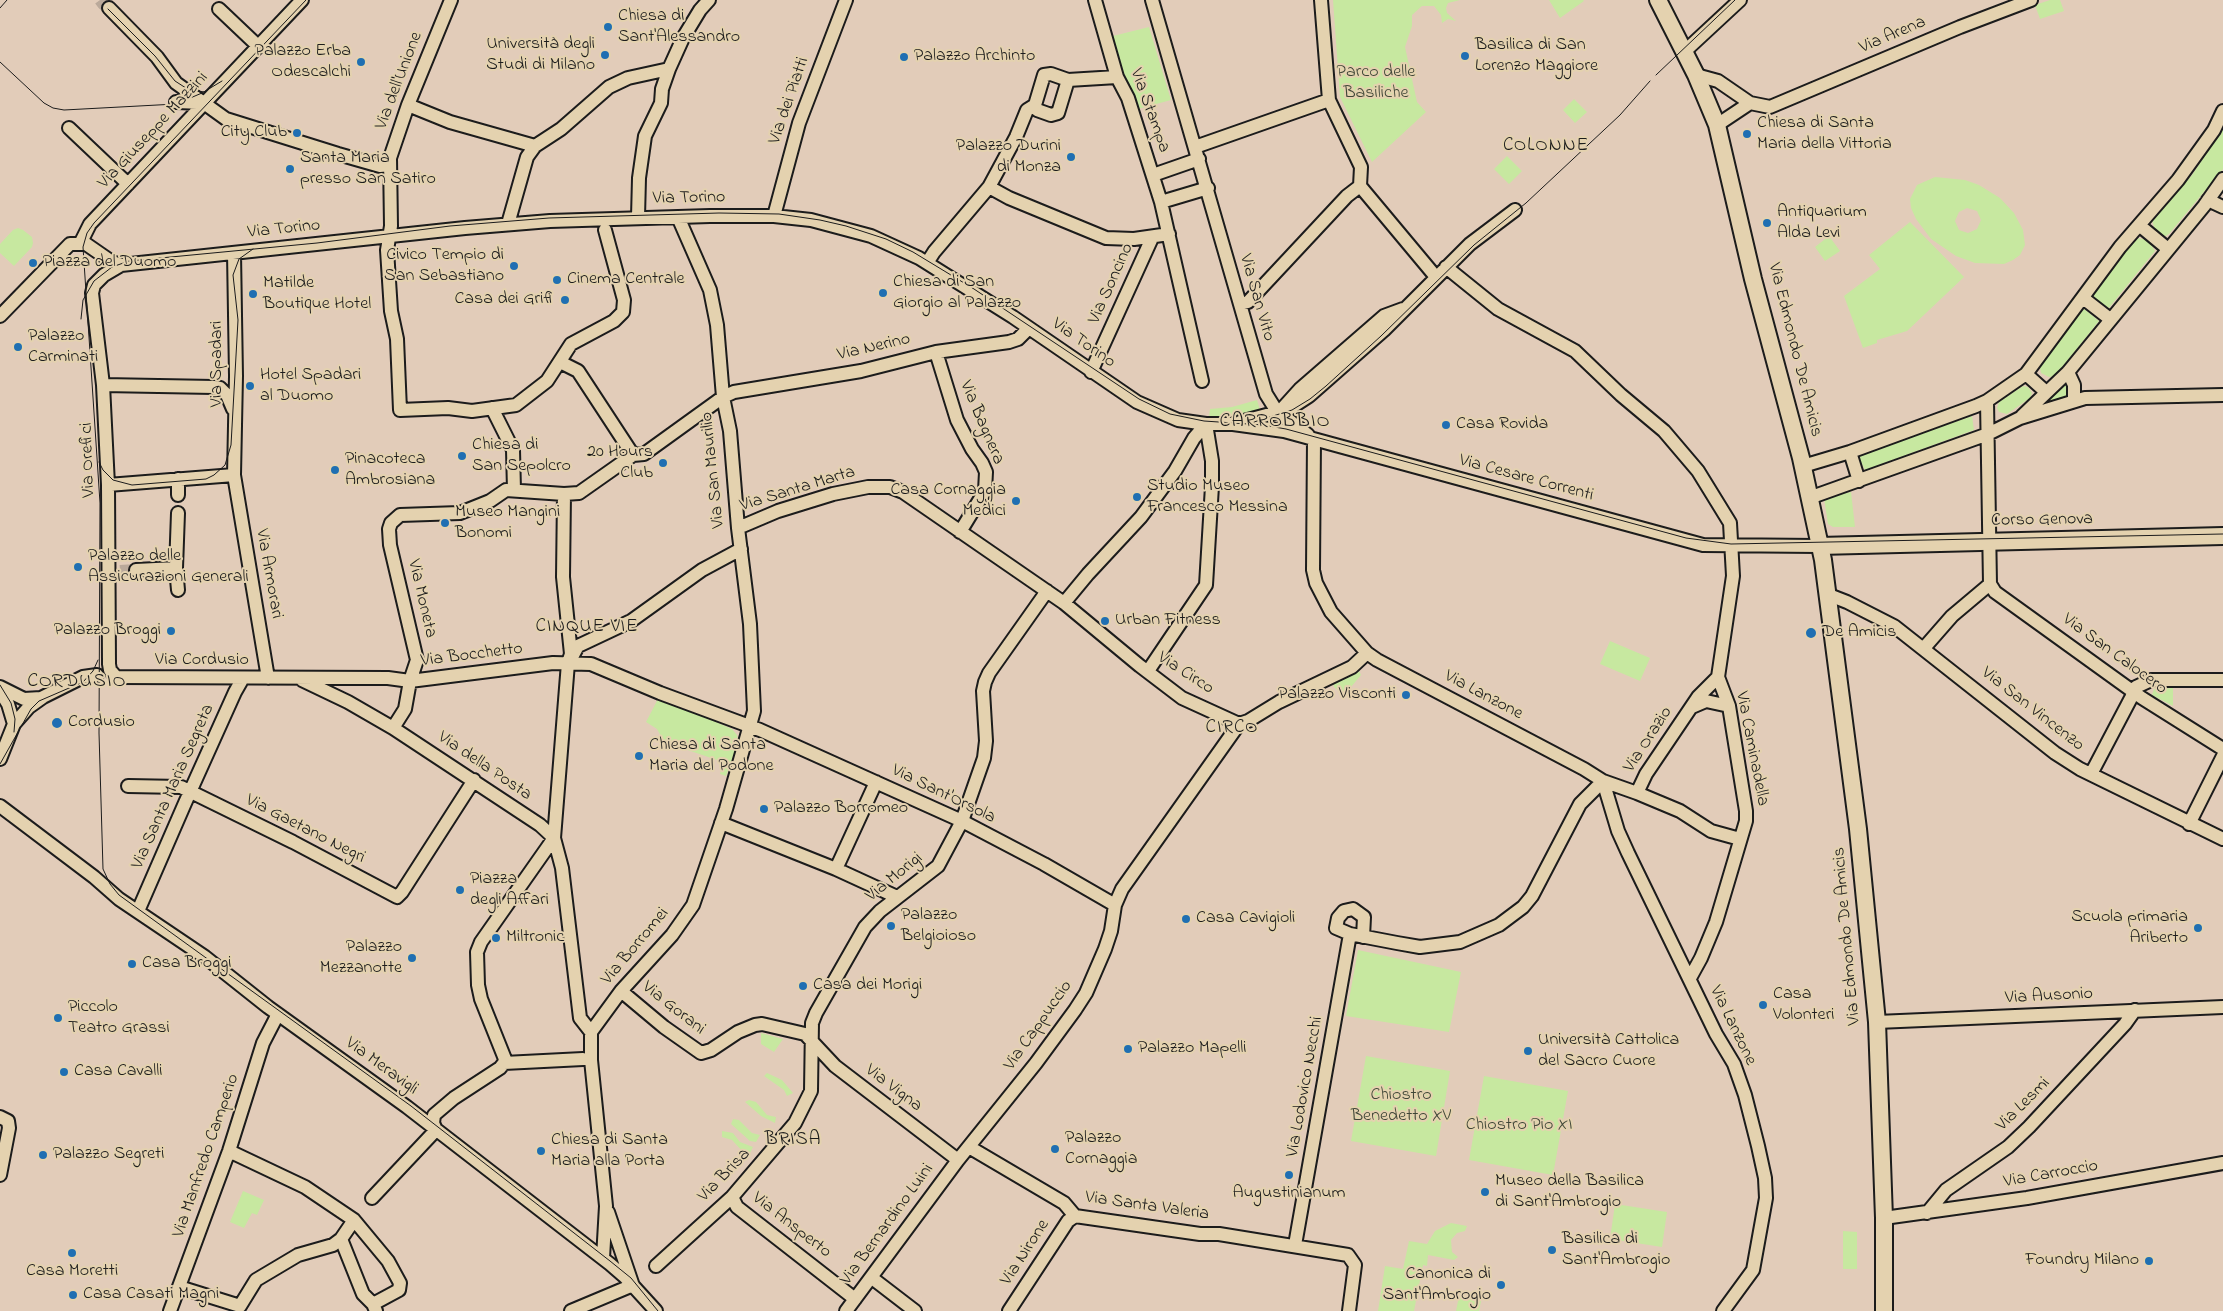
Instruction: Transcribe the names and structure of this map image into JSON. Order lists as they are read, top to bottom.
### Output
{
  "streets": {
    "street": [
      "Via Arena",
      "Via dell'Unione",
      "Via dei Piatti",
      "Via Stampa",
      "Via Giuseppe Mazzini",
      "Via Torino",
      "Via Soncino",
      "Via San Vito",
      "Via Nerino",
      "Via Edmondo De Amicis",
      "Via Spadari",
      "Via Bagnera",
      "Via Orefici",
      "Via San Maurilio",
      "Via Cesare Correnti",
      "Via Santa Marta",
      "Corso Genova",
      "Via Armorari",
      "Via Moneta",
      "Via San Calocero",
      "Via Bocchetto",
      "Via Cordusio",
      "Via Circo",
      "Via Lanzone",
      "Via San Vincenzo",
      "Via Orazio",
      "Via Caminadella",
      "Via della Posta",
      "Via Santa Maria Segreta",
      "Via Sant'Orsola",
      "Via Gaetano Negri",
      "Via Morigi",
      "Via Borromei",
      "Via Ausonio",
      "Via Gorani",
      "Via Cappuccio",
      "Via Meravigli",
      "Via Lodovico Necchi",
      "Via Vigna",
      "Via Lesmi",
      "Via Manfredo Camperio",
      "Via Carroccio",
      "Via Brisa",
      "Via Santa Valeria",
      "Via Bernardino Luini",
      "Via Ansperto",
      "Via Nirone"
    ]
  },
  "crossings": [
    ["Via dell'Unione", "Via Torino"],
    ["Via dei Piatti", "Via Torino"],
    ["Via Torino", "Via Soncino"],
    ["Via Torino", "Via Nerino"],
    ["Via Torino", "Via Spadari"],
    ["Via Torino", "Via Orefici"],
    ["Via Torino", "Via San Maurilio"],
    ["Via Nerino", "Via Bagnera"],
    ["Via Nerino", "Via San Maurilio"],
    ["Via Nerino", "Via Moneta"],
    ["Via Edmondo De Amicis", "Via Cesare Correnti"],
    ["Via Edmondo De Amicis", "Corso Genova"],
    ["Via Edmondo De Amicis", "Via San Vincenzo"],
    ["Via Edmondo De Amicis", "Via Ausonio"],
    ["Via Edmondo De Amicis", "Via Carroccio"],
    ["Via Spadari", "Via Armorari"],
    ["Via Bagnera", "Via Santa Marta"],
    ["Via Orefici", "Via Cordusio"],
    ["Via San Maurilio", "Via Santa Marta"],
    ["Via San Maurilio", "Via Sant'Orsola"],
    ["Via San Maurilio", "Via Borromei"],
    ["Via Cesare Correnti", "Corso Genova"],
    ["Via Cesare Correnti", "Via Lanzone"],
    ["Via Cesare Correnti", "Via Caminadella"],
    ["Via Santa Marta", "Via Circo"],
    ["Via Santa Marta", "Via Morigi"],
    ["Via Armorari", "Via Cordusio"],
    ["Via Moneta", "Via Bocchetto"],
    ["Via Moneta", "Via della Posta"],
    ["Via Bocchetto", "Via Cordusio"],
    ["Via Bocchetto", "Via della Posta"],
    ["Via Bocchetto", "Via Sant'Orsola"],
    ["Via Cordusio", "Via della Posta"],
    ["Via Cordusio", "Via Santa Maria Segreta"],
    ["Via Circo", "Via Morigi"],
    ["Via Circo", "Via Cappuccio"],
    ["Via Lanzone", "Via Orazio"],
    ["Via Lanzone", "Via Caminadella"],
    ["Via Orazio", "Via Caminadella"],
    ["Via della Posta", "Via Gaetano Negri"],
    ["Via Santa Maria Segreta", "Via Gaetano Negri"],
    ["Via Santa Maria Segreta", "Via Meravigli"],
    ["Via Sant'Orsola", "Via Morigi"],
    ["Via Sant'Orsola", "Via Cappuccio"],
    ["Via Morigi", "Via Gorani"],
    ["Via Morigi", "Via Vigna"],
    ["Via Morigi", "Via Brisa"],
    ["Via Borromei", "Via Gorani"],
    ["Via Ausonio", "Via Lesmi"],
    ["Via Gorani", "Via Vigna"],
    ["Via Gorani", "Via Brisa"],
    ["Via Cappuccio", "Via Vigna"],
    ["Via Cappuccio", "Via Santa Valeria"],
    ["Via Cappuccio", "Via Bernardino Luini"],
    ["Via Meravigli", "Via Manfredo Camperio"],
    ["Via Lodovico Necchi", "Via Santa Valeria"],
    ["Via Vigna", "Via Brisa"],
    ["Via Vigna", "Via Bernardino Luini"],
    ["Via Lesmi", "Via Carroccio"],
    ["Via Brisa", "Via Ansperto"],
    ["Via Santa Valeria", "Via Nirone"],
    ["Via Bernardino Luini", "Via Ansperto"]
  ],
  "districts": [
    "COLONNE",
    "CARROBBIO",
    "CINQUE VIE",
    "CORDUSIO",
    "CIRCO",
    "BRISA"
  ],
  "parks": ["Parco delle Basiliche", "Chiostro Benedetto XV", "Chiostro Pio XI"],
  "places": [
    "Chiesa di Sant'Alessandro",
    "Università degli Studi di Milano",
    "Basilica di San Lorenzo Maggiore",
    "Palazzo Archinto",
    "Palazzo Erba Odescalchi",
    "City Club",
    "Chiesa di Santa Maria della Vittoria",
    "Palazzo Durini di Monza",
    "Santa Maria presso San Satiro",
    "Antiquarium Alda Levi",
    "Piazza del Duomo",
    "Civico Tempio di San Sebastiano",
    "Cinema Centrale",
    "Chiesa di San Giorgio al Palazzo",
    "Matilde Boutique Hotel",
    "Casa dei Grifi",
    "Palazzo Carminati",
    "Hotel Spadari al Duomo",
    "Casa Rovida",
    "Chiesa di San Sepolcro",
    "20 Hours Club",
    "Pinacoteca Ambrosiana",
    "Studio Museo Francesco Messina",
    "Casa Cornaggia Medici",
    "Museo Mangini Bonomi",
    "Palazzo delle Assicurazioni Generali",
    "Urban Fitness",
    "Palazzo Broggi",
    "De Amicis",
    "Palazzo Visconti",
    "Cordusio",
    "Chiesa di Santa Maria del Podone",
    "Palazzo Borromeo",
    "Piazza degli Affari",
    "Casa Cavigioli",
    "Palazzo Belgioioso",
    "Scuola primaria Ariberto",
    "Miltronic",
    "Palazzo Mezzanotte",
    "Casa Broggi",
    "Casa dei Morigi",
    "Casa Volonteri",
    "Piccolo Teatro Grassi",
    "Palazzo Mapelli",
    "Università Cattolica del Sacro Cuore",
    "Casa Cavalli",
    "Palazzo Cornaggia",
    "Chiesa di Santa Maria alla Porta",
    "Palazzo Segreti",
    "Augustinianum",
    "Museo della Basilica di Sant'Ambrogio",
    "Basilica di Sant'Ambrogio",
    "Casa Moretti",
    "Foundry Milano",
    "Canonica di Sant'Ambrogio",
    "Casa Casati Magni"
  ]
}
